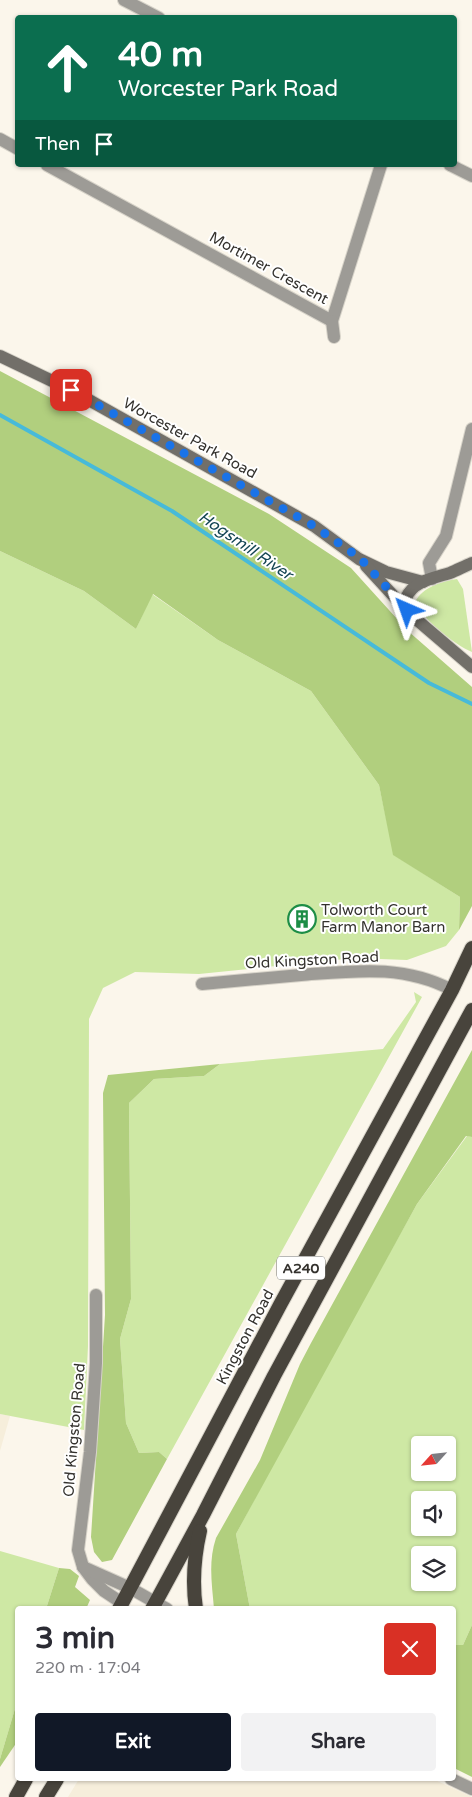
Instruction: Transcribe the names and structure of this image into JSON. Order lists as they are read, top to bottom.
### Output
{
  "streets": {
    "highway": ["A240", "Kingston Road"],
    "main road": ["Worcester Park Road"],
    "street": ["Mortimer Crescent", "Old Kingston Road"]
  },
  "crossings": [
    ["Old Kingston Road", "Kingston Road"]
  ],
  "water": ["Hogsmill River"],
  "places": {
    "building": ["Tolworth Court Farm Manor Barn"]
  },
  "north": "bottom left",
  "page": {
    "turn": ["40 m", "Worcester Park Road"],
    "then": "Then",
    "heading": ["3 min", "220 m · 17:04"],
    "buttons": ["Exit", "Share"]
  }
}
